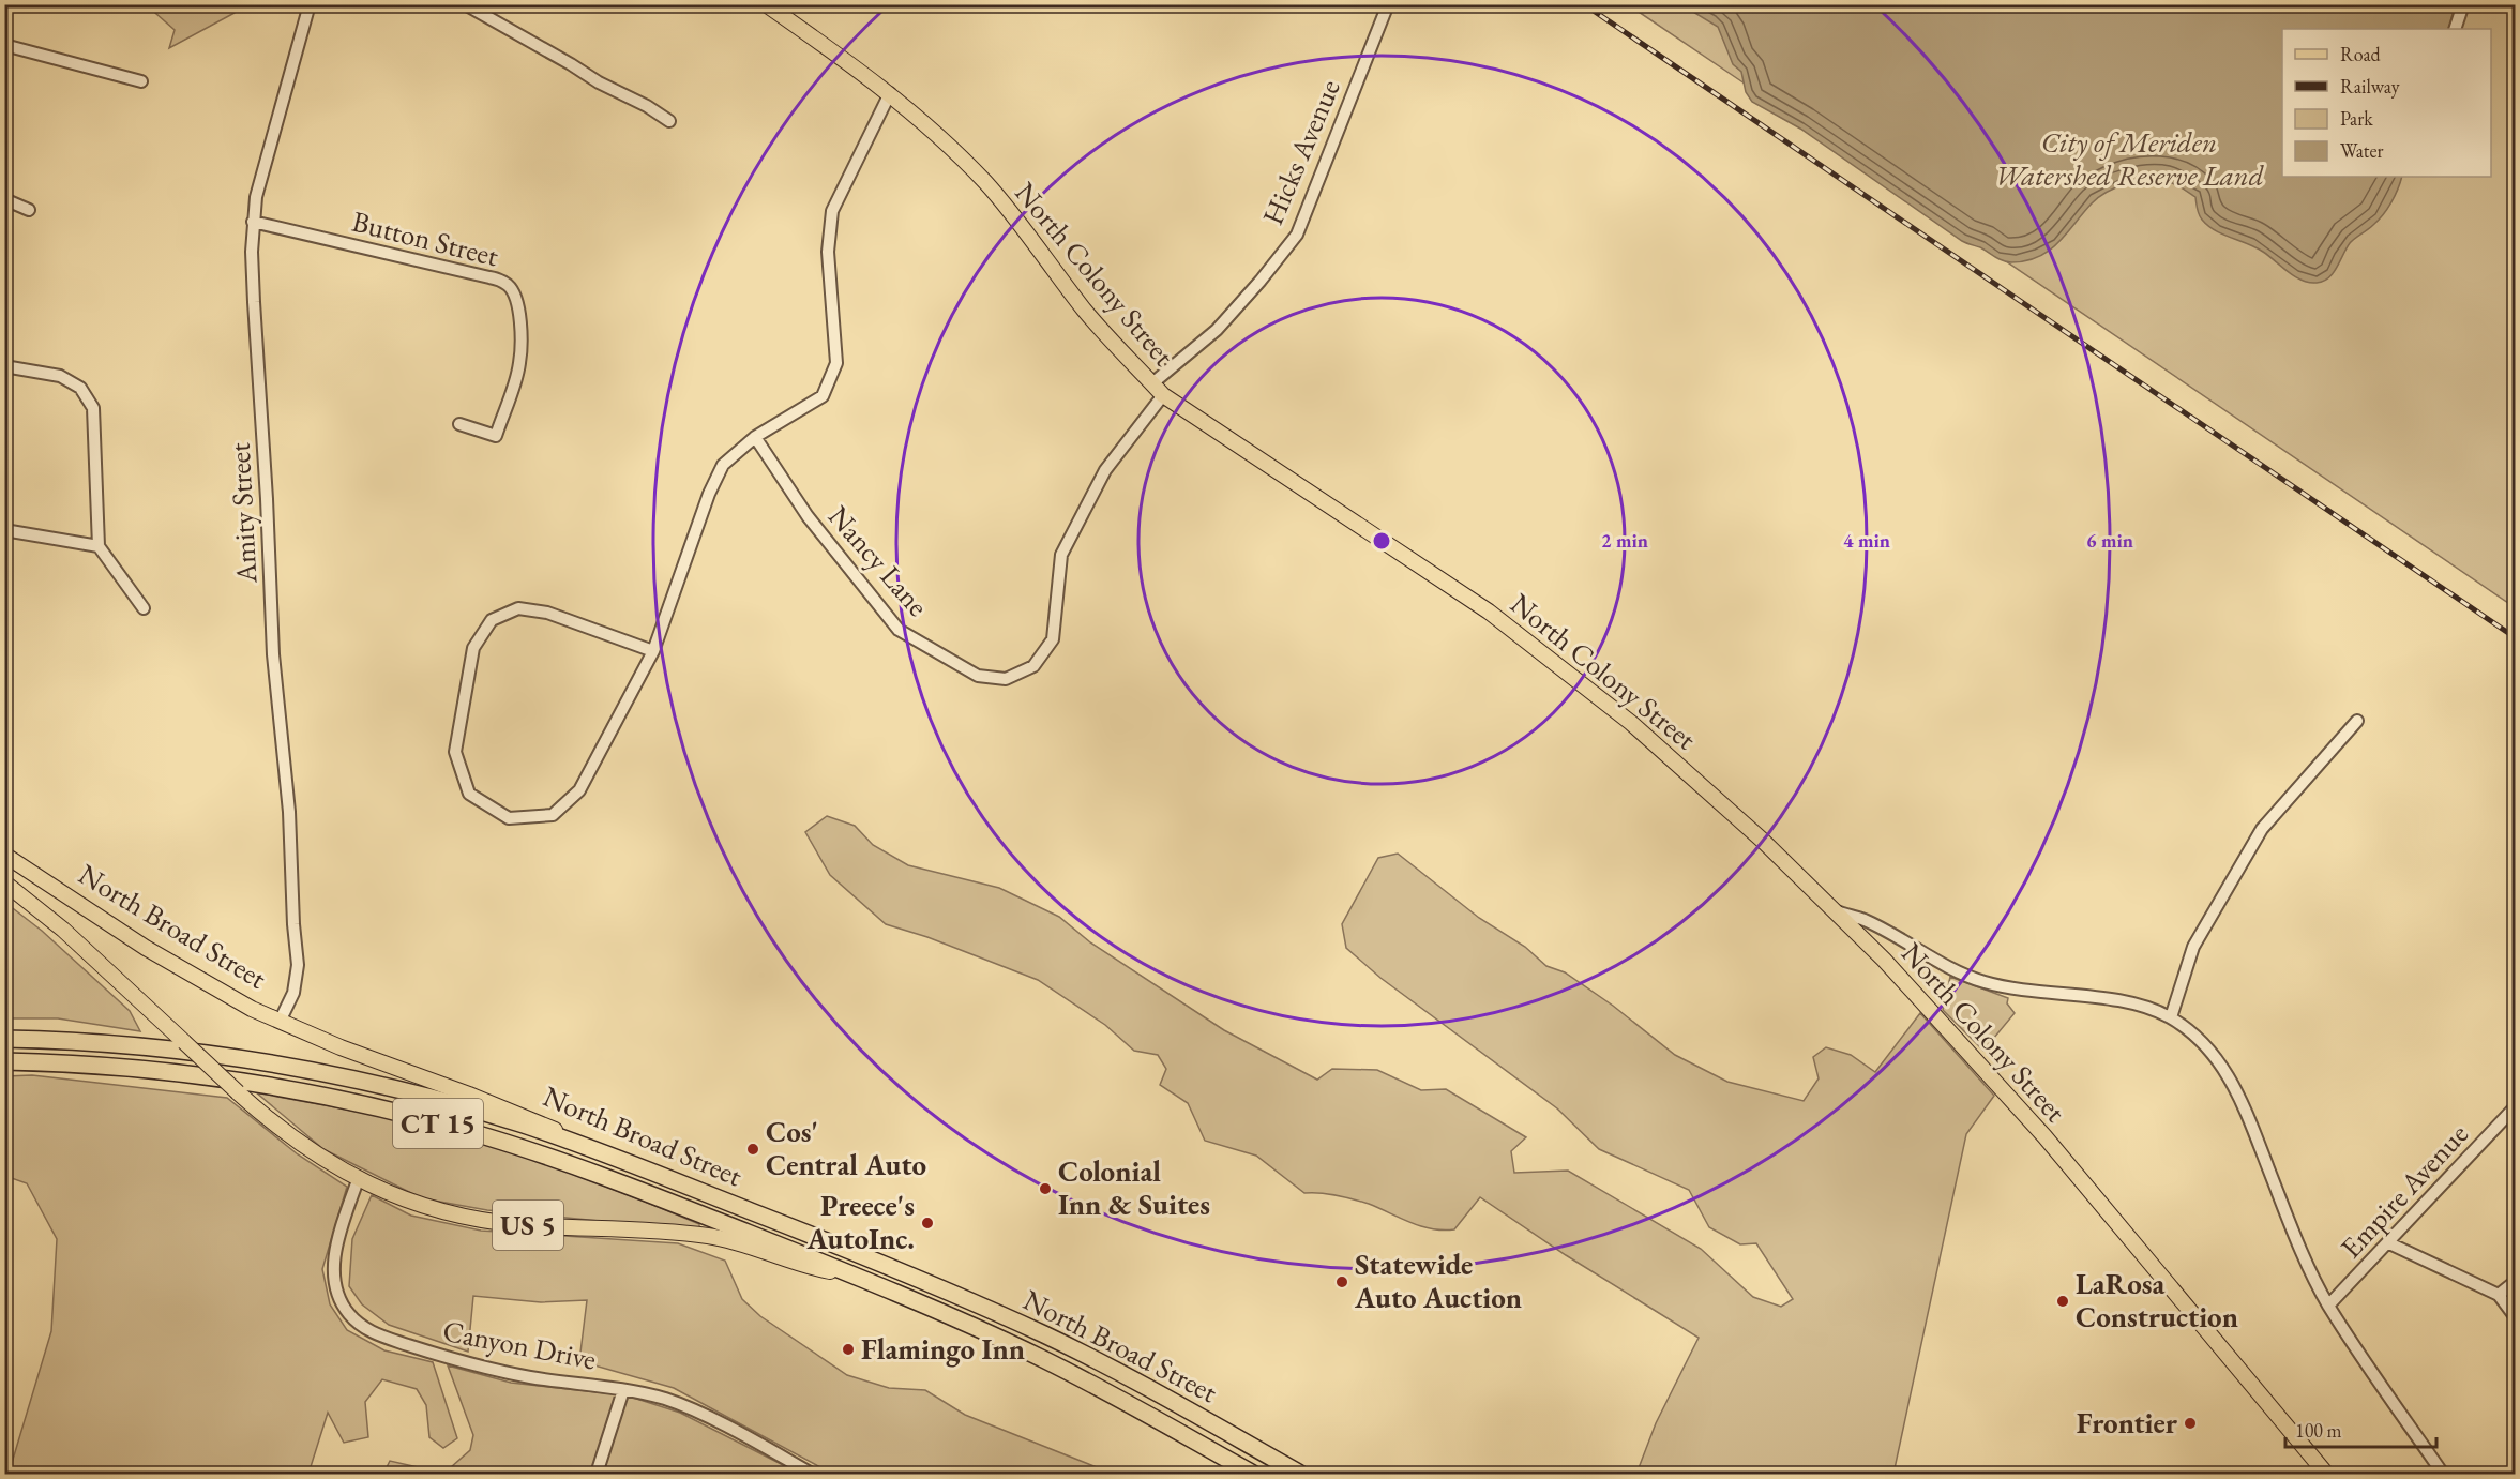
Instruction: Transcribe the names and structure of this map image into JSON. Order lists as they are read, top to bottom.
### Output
{
  "streets": {
    "highway": ["North Broad Street", "CT 15", "US 5"],
    "main road": ["North Colony Street"],
    "street": [
      "Hicks Avenue",
      "Button Street",
      "Amity Street",
      "Nancy Lane",
      "Empire Avenue",
      "Canyon Drive"
    ]
  },
  "crossings": [
    ["Hicks Avenue", "North Colony Street"],
    ["Button Street", "Amity Street"],
    ["North Colony Street", "Nancy Lane"],
    ["Amity Street", "North Broad Street"],
    ["North Broad Street", "CT 15"],
    ["North Broad Street", "Canyon Drive"]
  ],
  "parks": ["City of Meriden Watershed Reserve Land"],
  "places": [
    "Cos' Central Auto",
    "Colonial Inn & Suites",
    "Preece's AutoInc.",
    "Statewide Auto Auction",
    "LaRosa Construction",
    "Flamingo Inn",
    "Frontier"
  ],
  "legend": [
    "Road",
    "Railway",
    "Park",
    "Water"
  ],
  "scale_bar": "100 m",
  "rings": ["2 min", "4 min", "6 min"]
}
